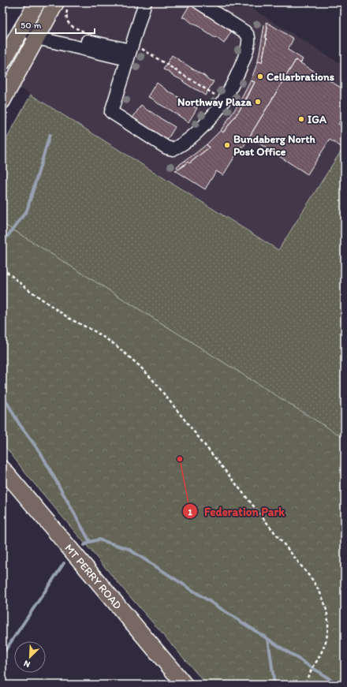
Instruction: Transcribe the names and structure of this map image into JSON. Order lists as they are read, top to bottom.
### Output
{
  "streets": {
    "main road": ["MT PERRY ROAD"]
  },
  "places": [
    "Cellarbrations",
    "Northway Plaza",
    "IGA",
    "Bundaberg North Post Office",
    "Federation Park"
  ],
  "scale_bar": "50 m",
  "north": "bottom left"
}
